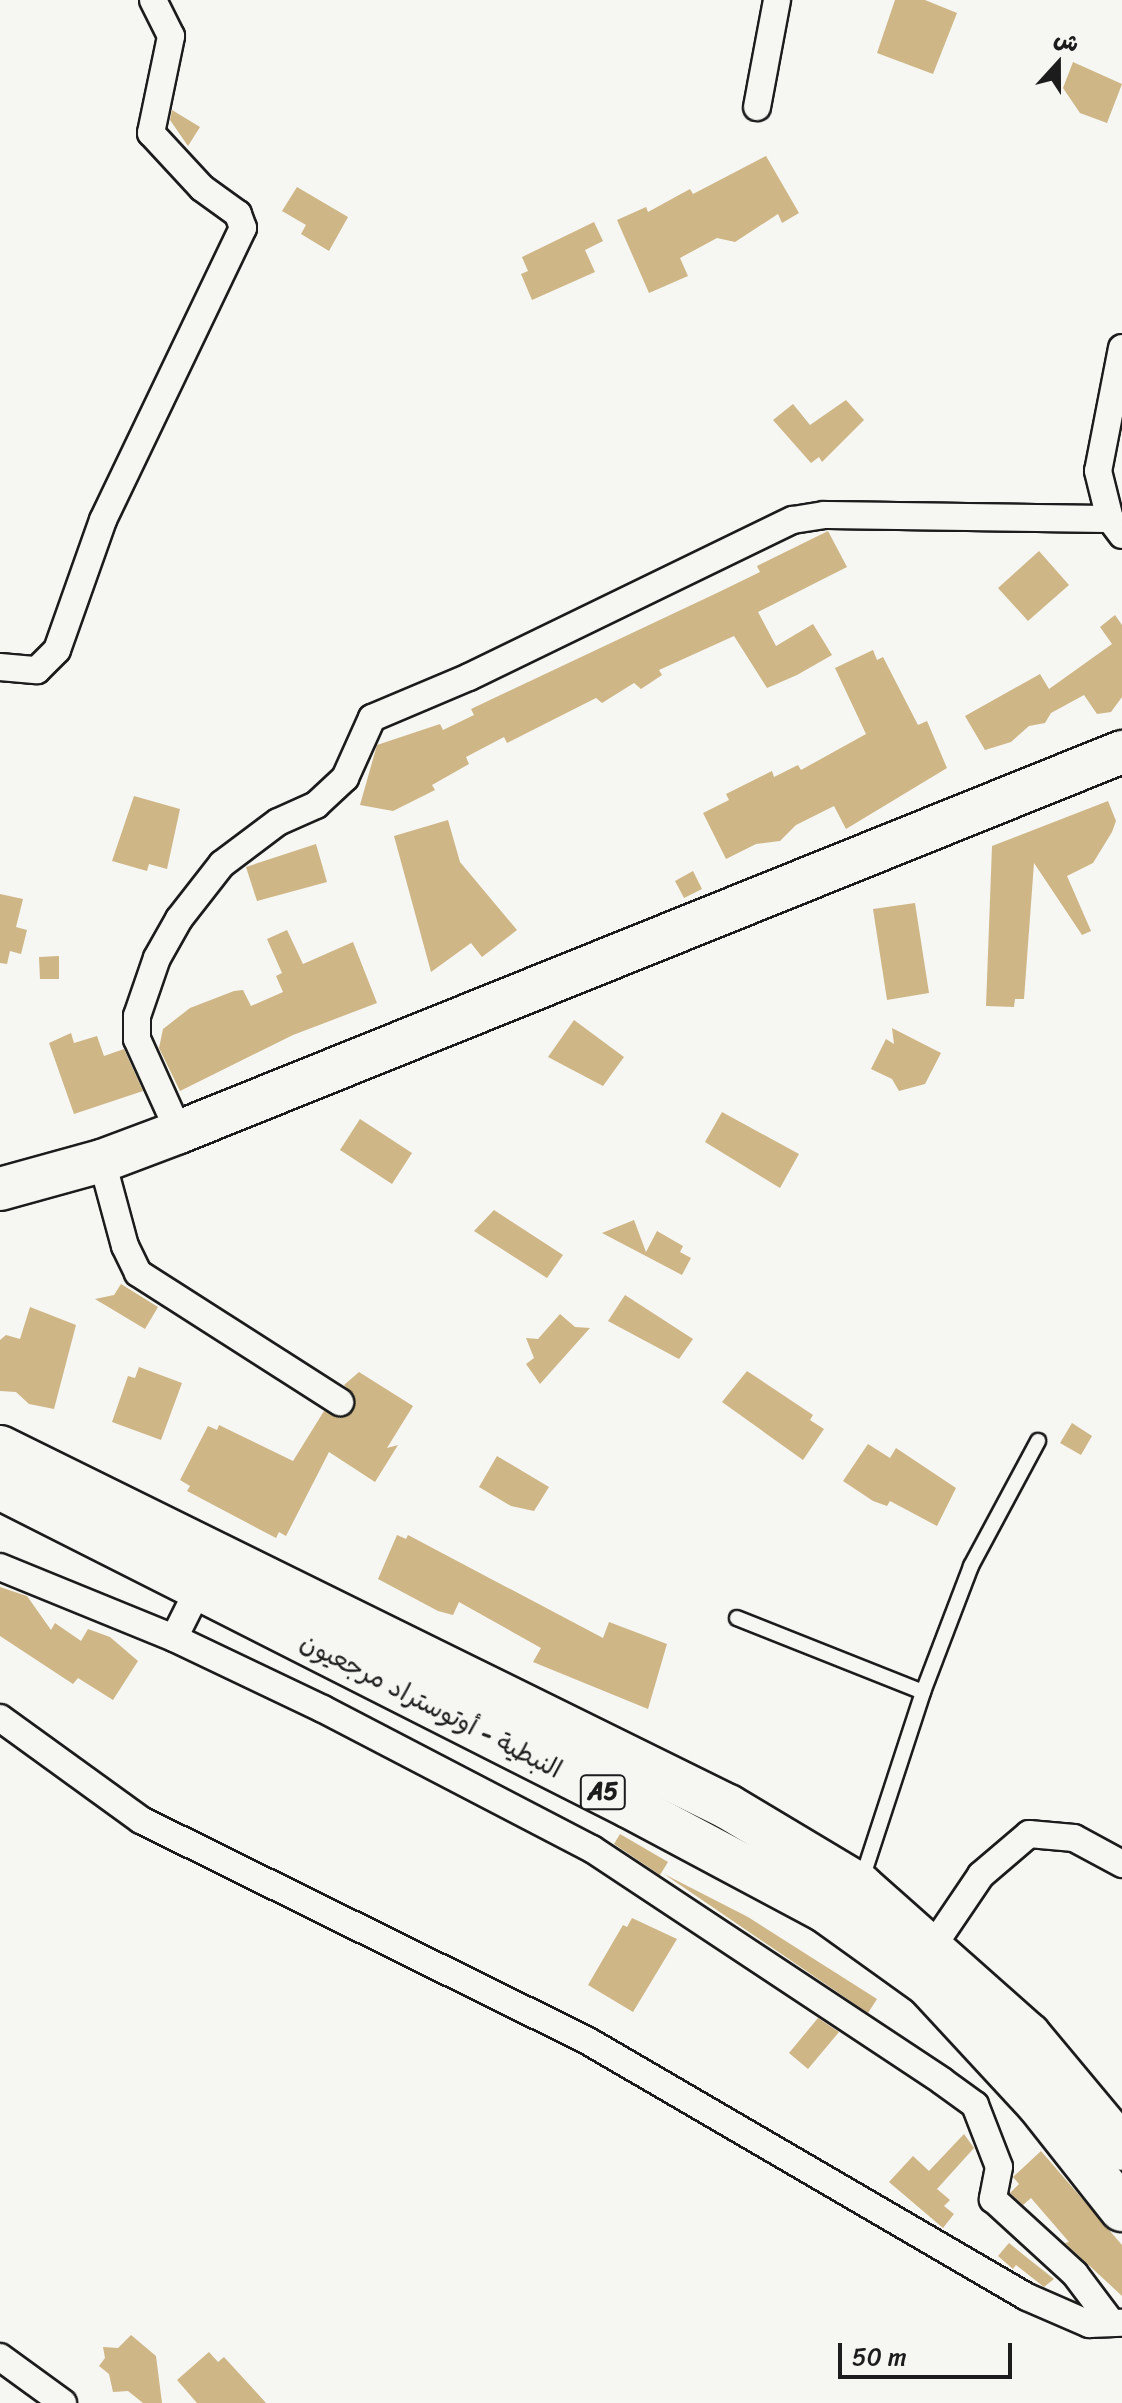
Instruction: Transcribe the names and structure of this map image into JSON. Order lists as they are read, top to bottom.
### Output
{
  "streets": {
    "highway": ["النبطية - أوتوستراد مرجعيون", "A5"]
  },
  "scale_bar": "50 m",
  "north": "top"
}
